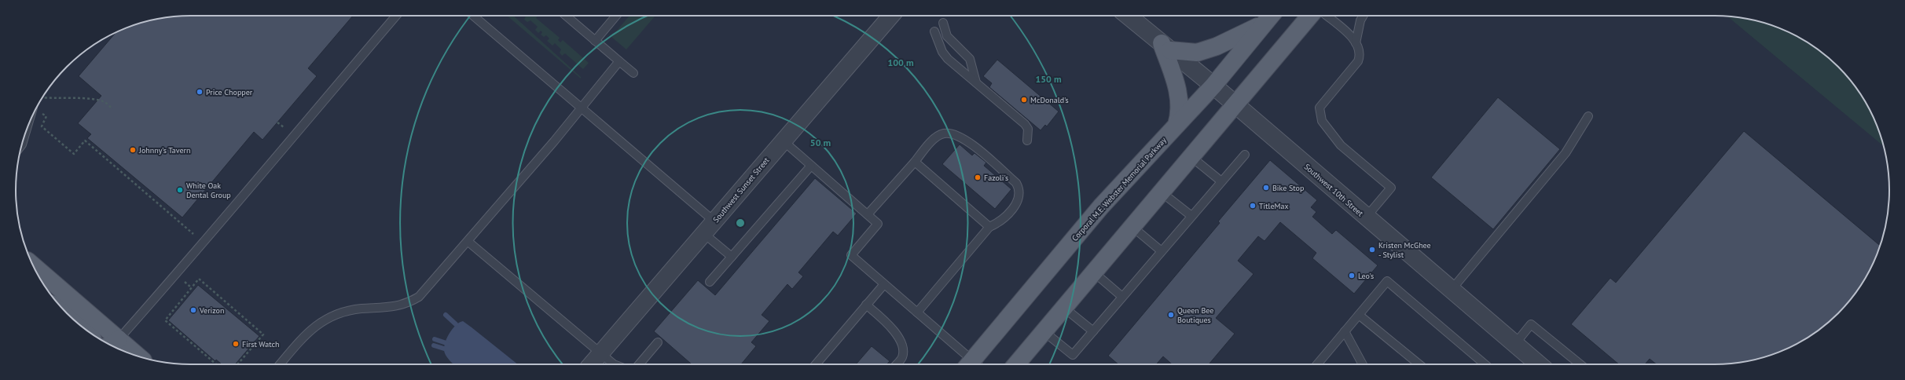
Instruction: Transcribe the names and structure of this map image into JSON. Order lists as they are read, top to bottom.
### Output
{
  "streets": {
    "main road": ["Corporal M.E. Webster Memorial Parkway"],
    "street": ["Southwest Sunset Street", "Southwest 10th Street"]
  },
  "crossings": [
    ["Corporal M.E. Webster Memorial Parkway", "Southwest 10th Street"]
  ],
  "places": [
    "Price Chopper",
    "McDonald's",
    "Johnny’s Tavern",
    "Fazoli's",
    "Bike Stop",
    "White Oak Dental Group",
    "TitleMax",
    "Kristen McGhee - Stylist",
    "Leo's",
    "Verizon",
    "Queen Bee Boutiques",
    "First Watch"
  ],
  "rings": ["100 m", "150 m", "50 m"]
}
